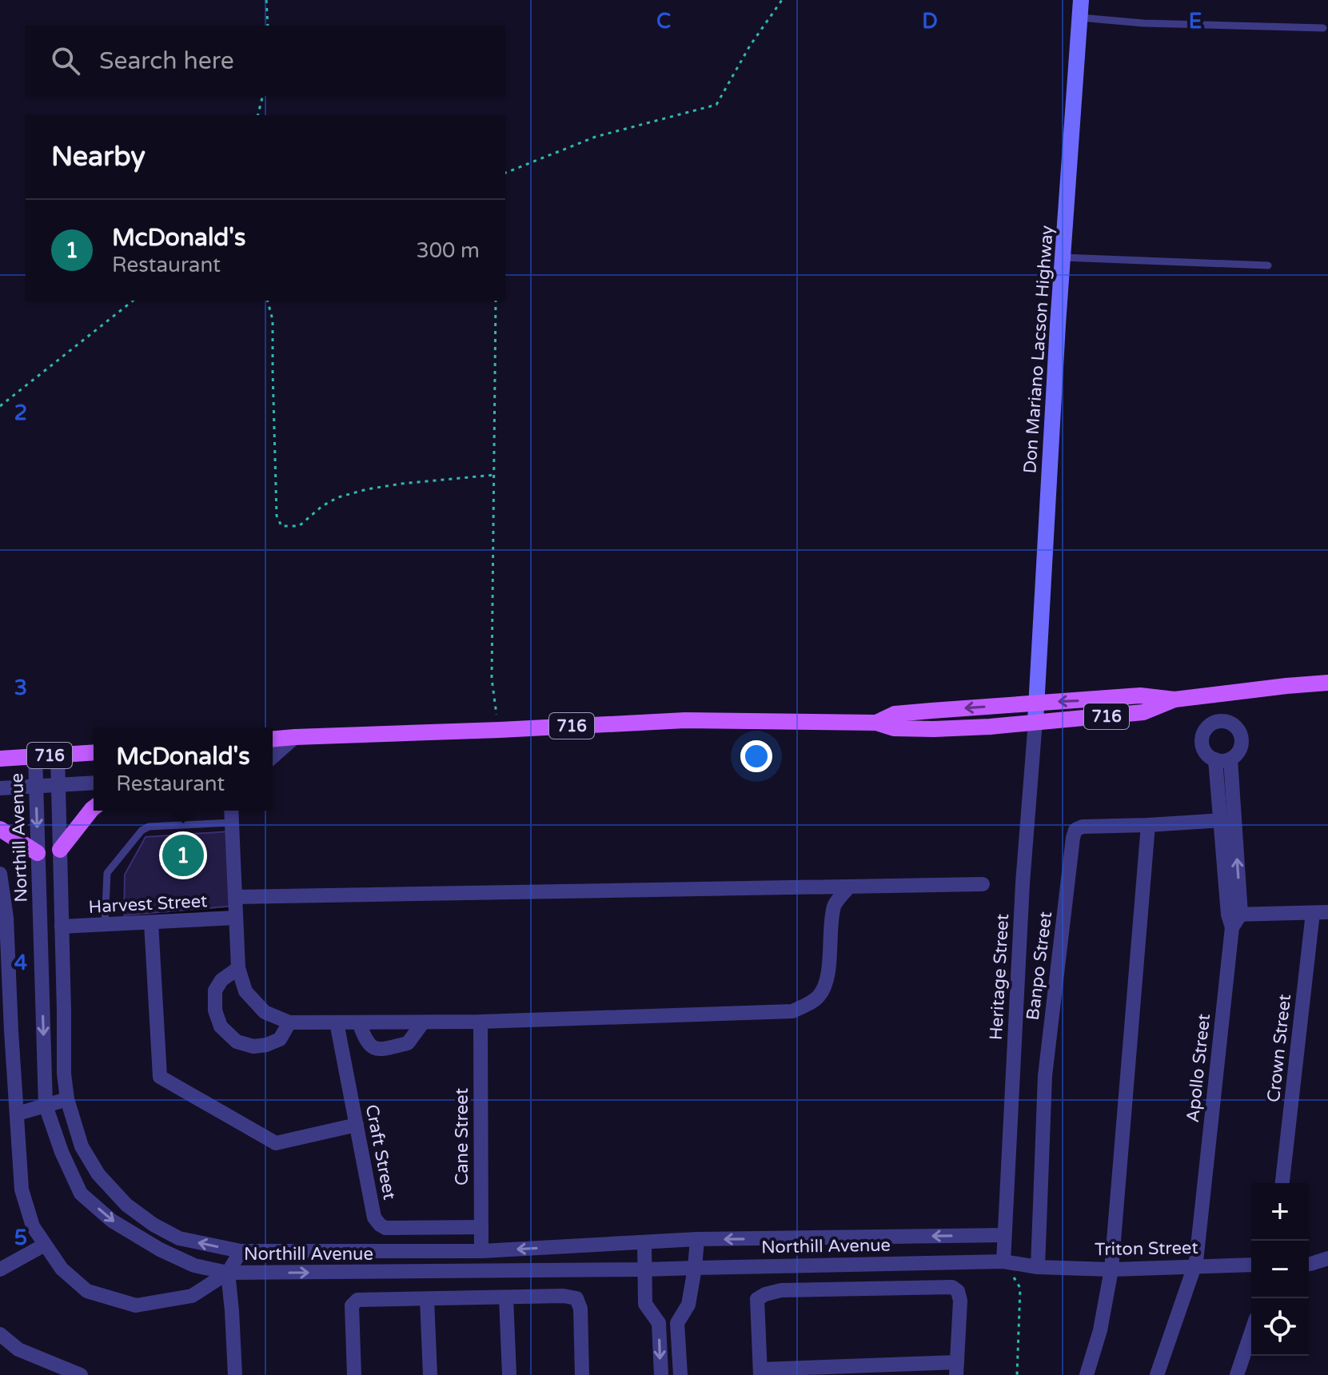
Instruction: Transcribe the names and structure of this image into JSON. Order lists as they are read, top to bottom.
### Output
{
  "streets": {
    "main road": ["716"],
    "street": [
      "Don Mariano Lacson Highway",
      "Northill Avenue",
      "Harvest Street",
      "Banpo Street",
      "Heritage Street",
      "Crown Street",
      "Apollo Street",
      "Cane Street",
      "Craft Street",
      "Triton Street"
    ]
  },
  "crossings": [
    ["Don Mariano Lacson Highway", "716"],
    ["Don Mariano Lacson Highway", "Heritage Street"],
    ["716", "Northill Avenue"],
    ["716", "Heritage Street"],
    ["Northill Avenue", "Harvest Street"],
    ["Northill Avenue", "Banpo Street"],
    ["Northill Avenue", "Heritage Street"],
    ["Northill Avenue", "Cane Street"],
    ["Northill Avenue", "Triton Street"],
    ["Banpo Street", "Apollo Street"],
    ["Banpo Street", "Triton Street"],
    ["Apollo Street", "Triton Street"],
    ["Cane Street", "Craft Street"]
  ],
  "page": {
    "search": "Search here",
    "heading": "Nearby",
    "list": [
      {
        "mark": "1",
        "name": "McDonald's",
        "note": "Restaurant",
        "value": "300 m"
      }
    ],
    "popup": ["McDonald's", "Restaurant"],
    "pins": "1",
    "map_buttons": ["+", "−"]
  },
  "grid": {
    "columns": ["C", "D", "E"],
    "rows": [
      "2",
      "3",
      "4",
      "5"
    ]
  }
}
